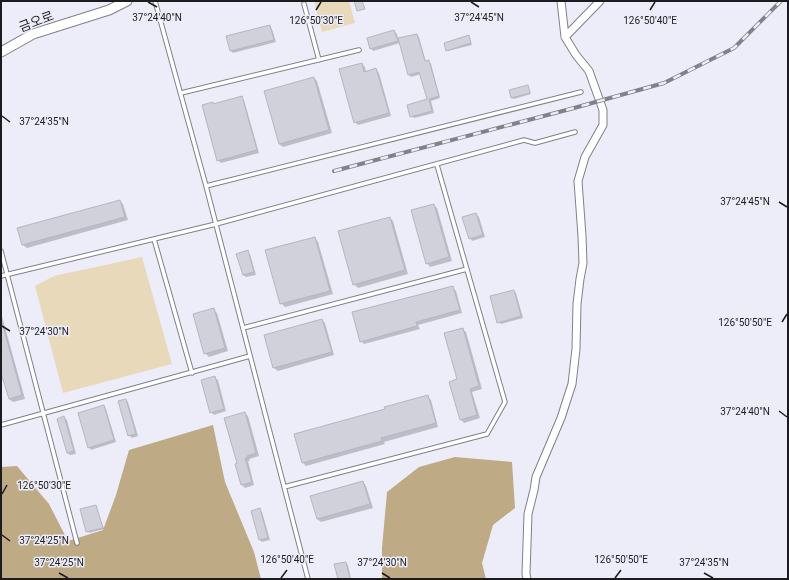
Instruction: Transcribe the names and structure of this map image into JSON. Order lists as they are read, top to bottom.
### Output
{
  "streets": {
    "street": ["금오로"]
  },
  "coordinates": [
    "37°24'40\"N",
    "37°24'45\"N",
    "126°50'30\"E",
    "126°50'40\"E",
    "37°24'35\"N",
    "126°50'50\"E",
    "37°24'30\"N",
    "37°24'25\"N"
  ]
}
